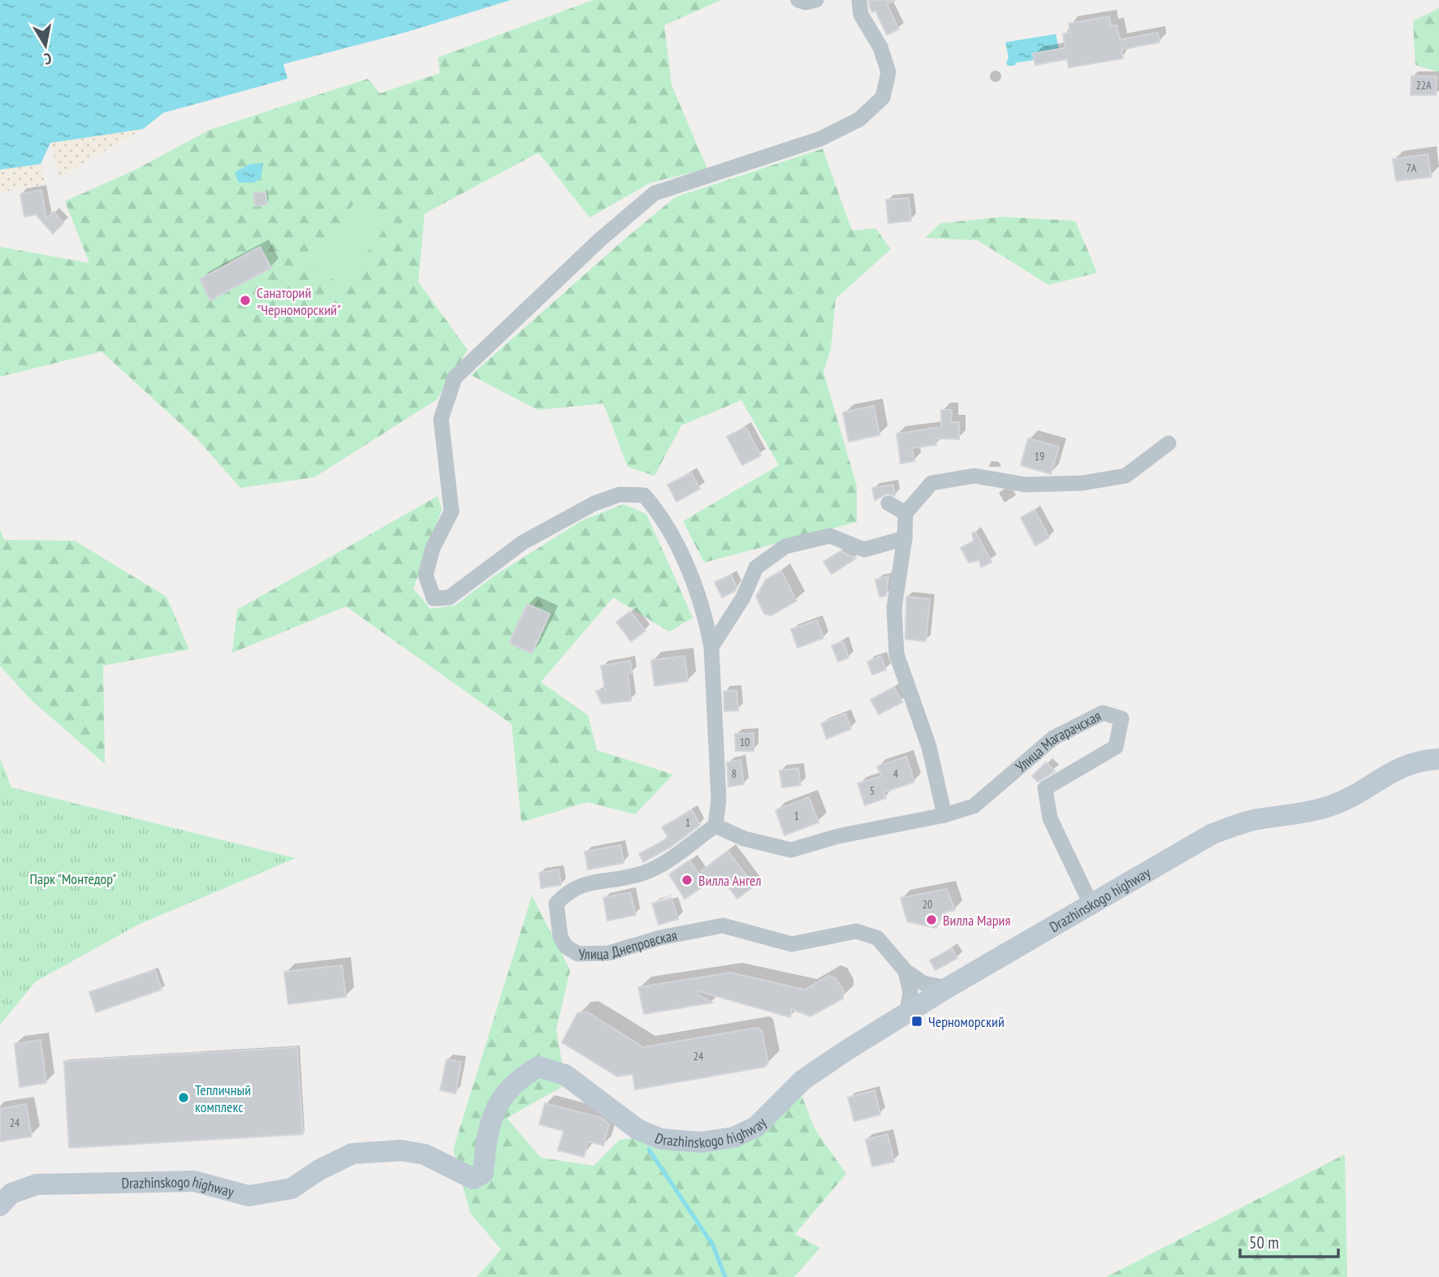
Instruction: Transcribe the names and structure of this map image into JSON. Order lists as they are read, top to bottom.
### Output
{
  "streets": {
    "main road": ["Drazhinskogo highway"],
    "street": ["Улица Магарачская", "Улица Днепровская"]
  },
  "crossings": [
    ["Улица Магарачская", "Drazhinskogo highway"],
    ["Улица Магарачская", "Улица Днепровская"],
    ["Drazhinskogo highway", "Улица Днепровская"]
  ],
  "parks": ["Парк \"Монтедор\""],
  "places": {
    "other": [
      "Санаторий \"Черноморский\"",
      "Вилла Ангел",
      "Вилла Мария",
      "Тепличный комплекс"
    ],
    "transit": ["Черноморский"]
  },
  "house_numbers": [
    "22А",
    "7А",
    "19",
    "10",
    "8",
    "4",
    "5",
    "1",
    "1",
    "20",
    "24",
    "24"
  ],
  "scale_bar": "50 m",
  "north": "bottom"
}
